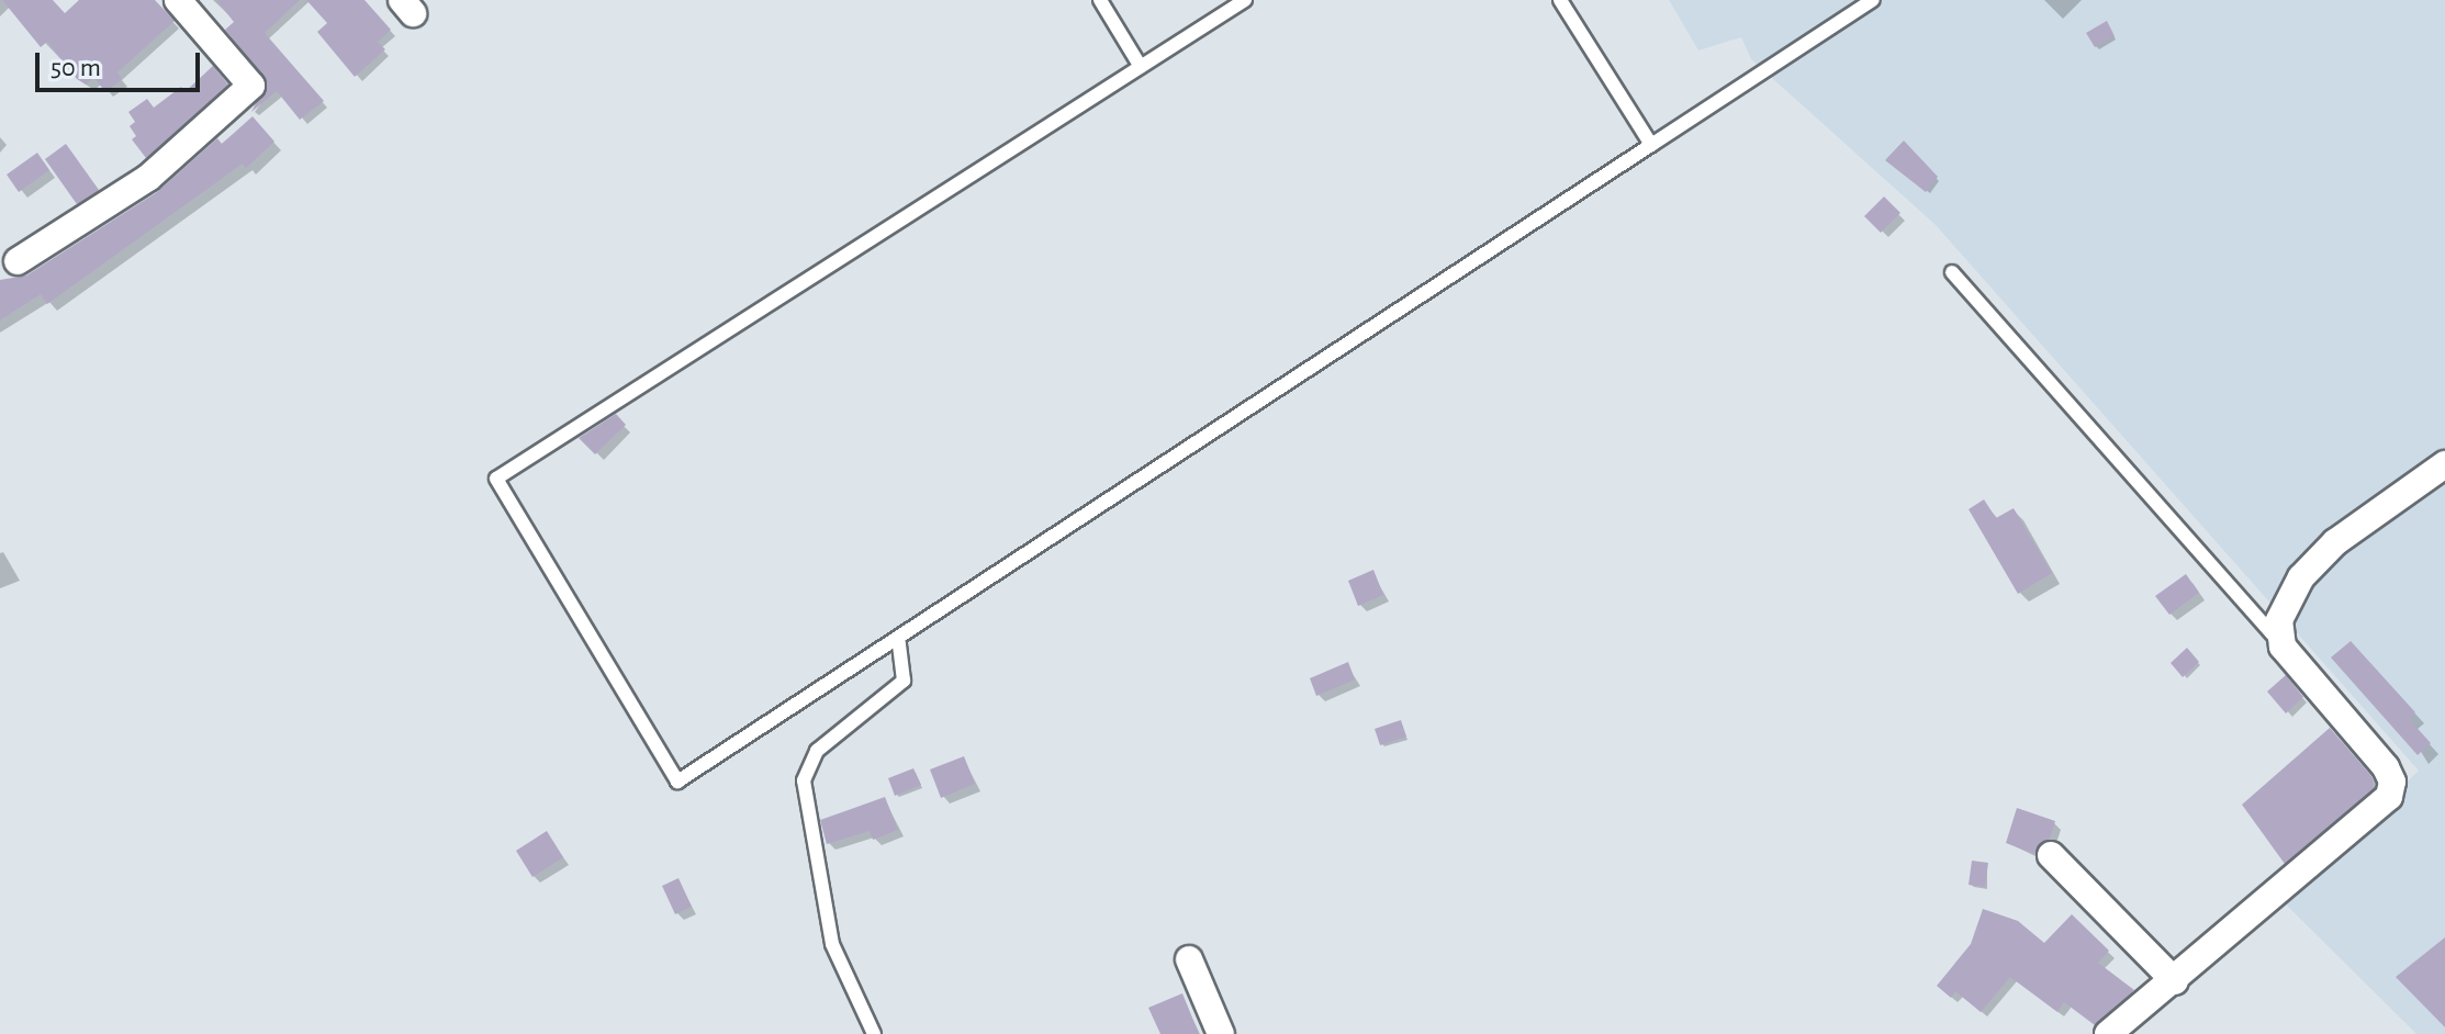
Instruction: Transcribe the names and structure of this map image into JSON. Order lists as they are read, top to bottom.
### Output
{
  "scale_bar": "50 m"
}
